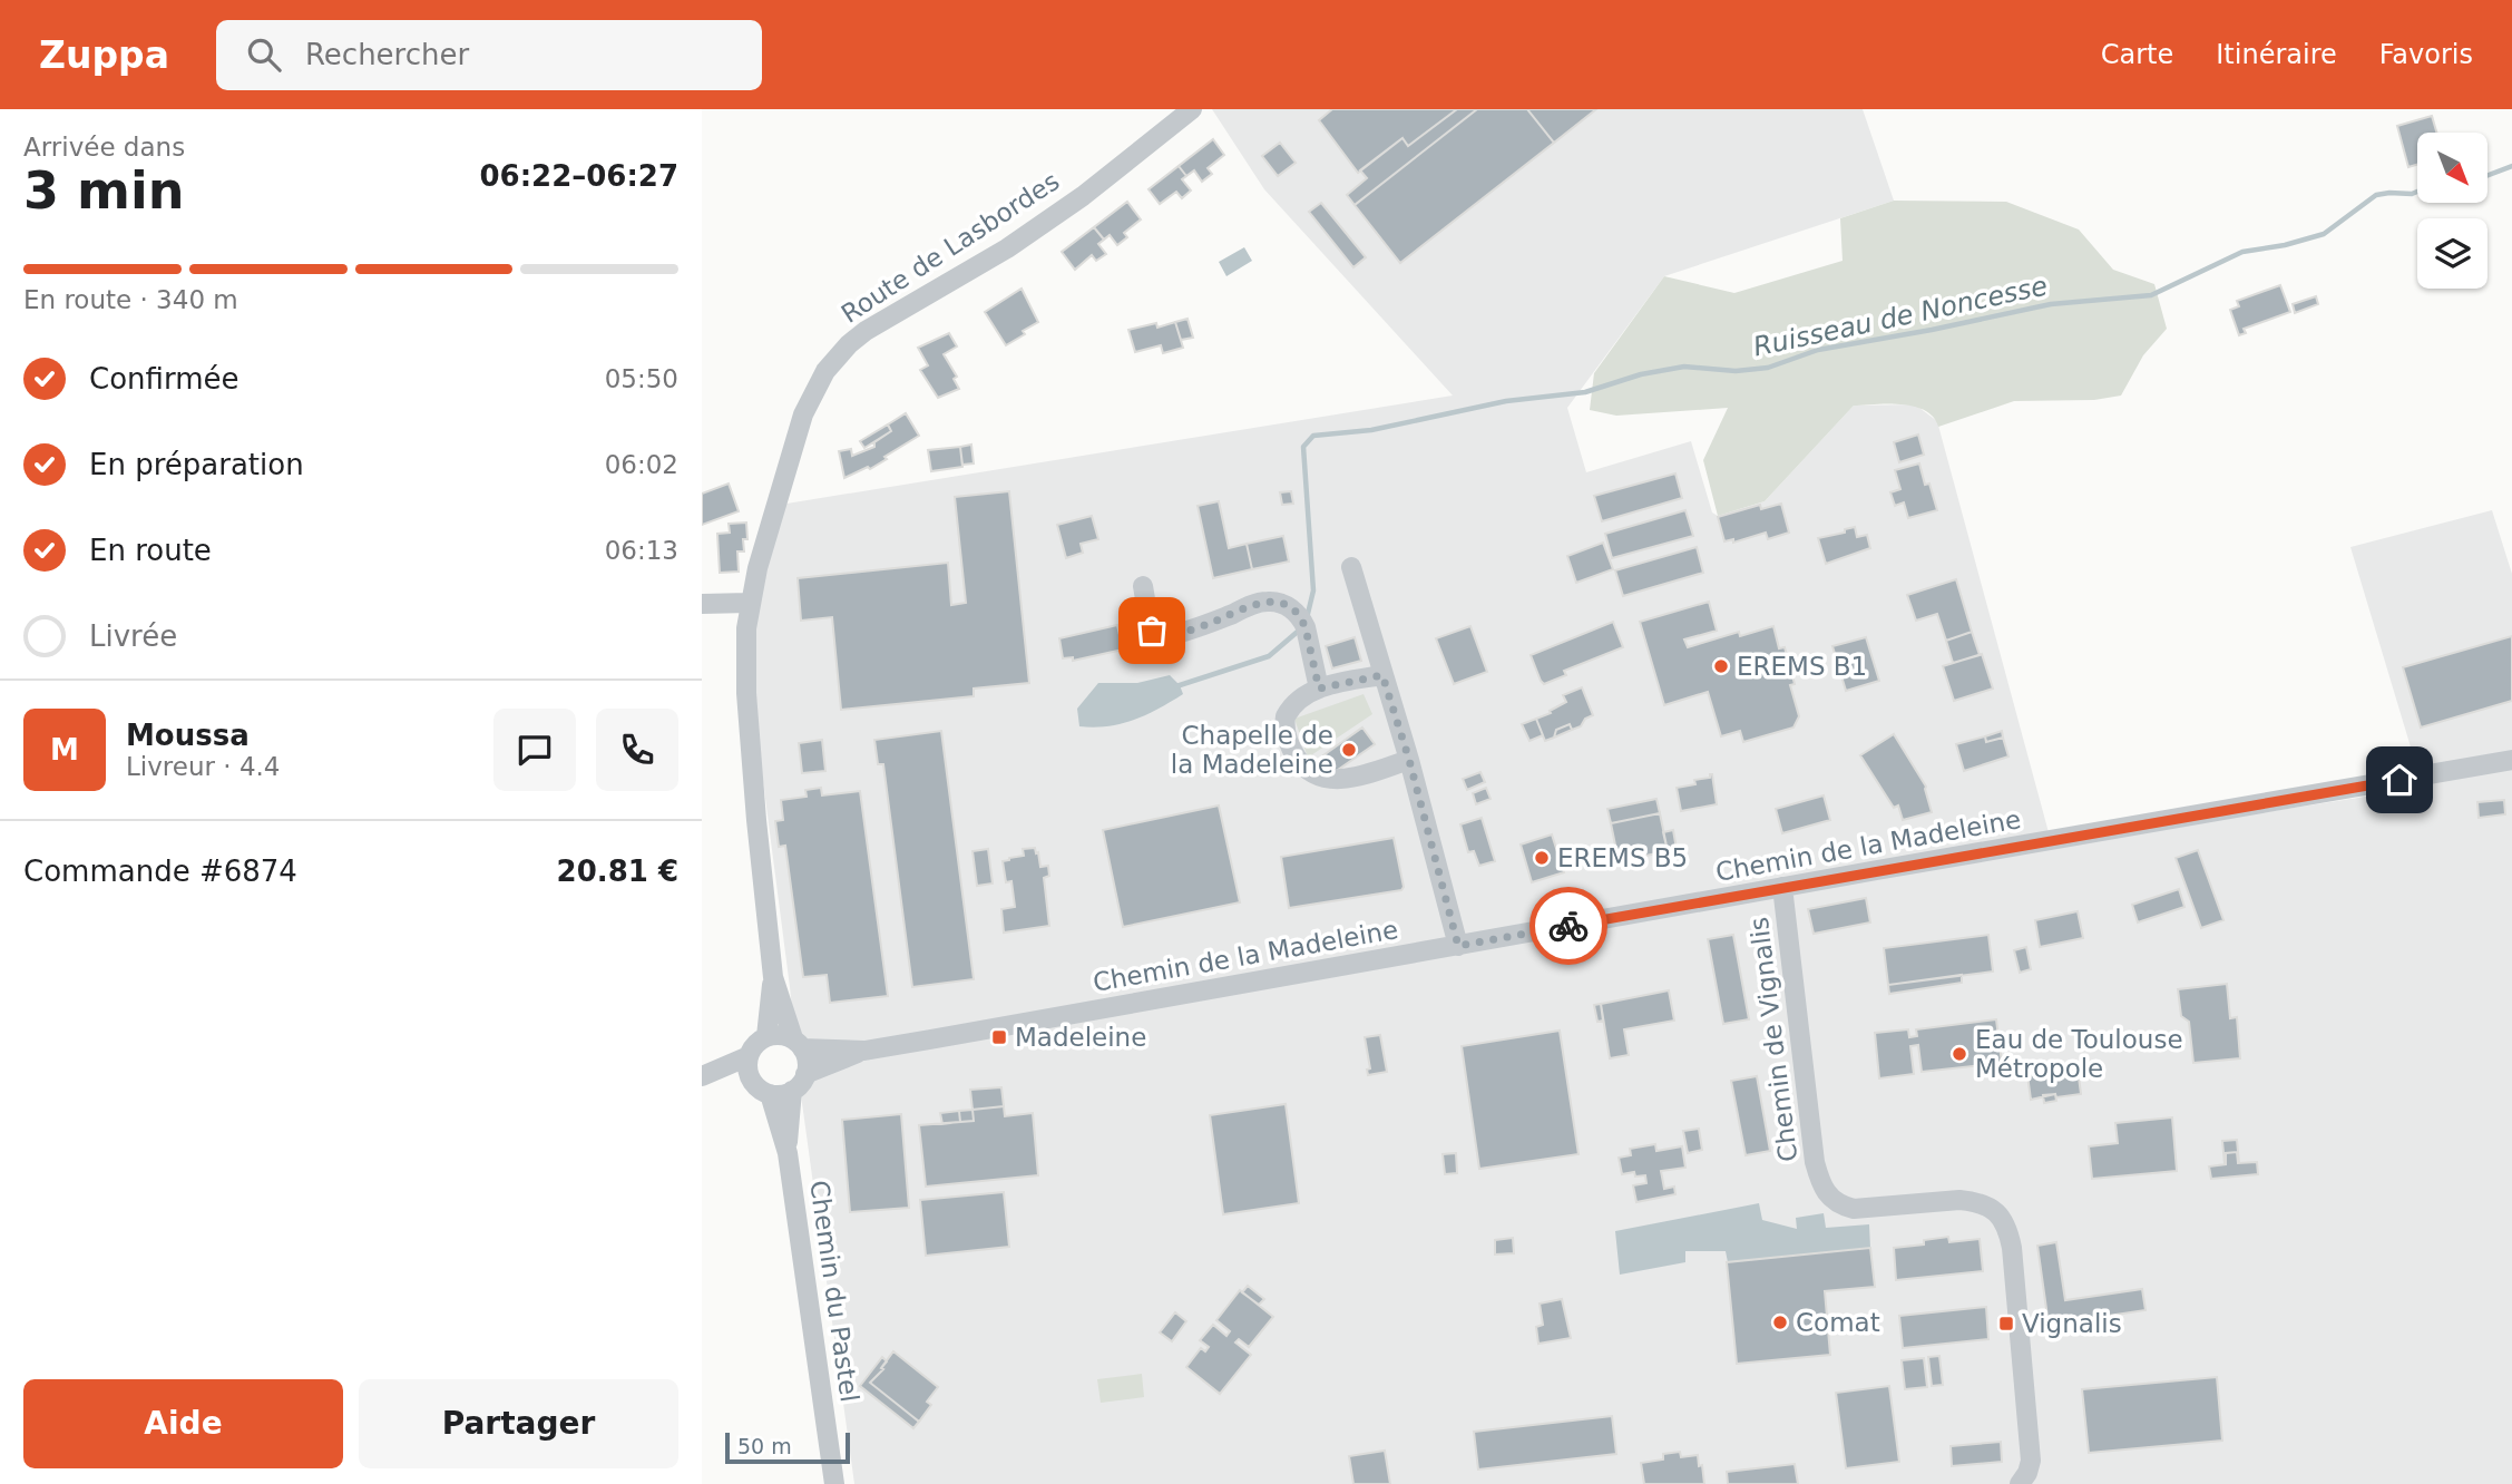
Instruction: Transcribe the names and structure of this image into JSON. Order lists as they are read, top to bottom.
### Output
{
  "streets": {
    "street": [
      "Route de Lasbordes",
      "Chemin de la Madeleine",
      "Chemin de Vignalis",
      "Chemin du Pastel"
    ]
  },
  "crossings": [
    ["Route de Lasbordes", "Chemin de la Madeleine"],
    ["Route de Lasbordes", "Chemin du Pastel"],
    ["Chemin de la Madeleine", "Chemin de Vignalis"],
    ["Chemin de la Madeleine", "Chemin du Pastel"]
  ],
  "water": ["Ruisseau de Noncesse"],
  "places": {
    "other": [
      "EREMS B1",
      "Chapelle de la Madeleine",
      "EREMS B5",
      "Eau de Toulouse Métropole",
      "Comat"
    ],
    "transit": ["Madeleine", "Vignalis"]
  },
  "scale_bar": "50 m",
  "north": "bottom right",
  "page": {
    "header": "Zuppa",
    "search": "Rechercher",
    "nav": ["Carte", "Itinéraire", "Favoris"],
    "heading": ["3 min", "Arrivée dans", "06:22–06:27"],
    "panel": [
      "Moussa",
      "Livreur · 4.4",
      "Commande #6874",
      "20.81 €"
    ],
    "bar": "En route · 340 m",
    "list": [
      ["Confirmée", "05:50"],
      ["En préparation", "06:02"],
      ["En route", "06:13"],
      "Livrée"
    ],
    "round": "M",
    "buttons": ["Aide", "Partager"],
    "scale": "50 m"
  }
}
